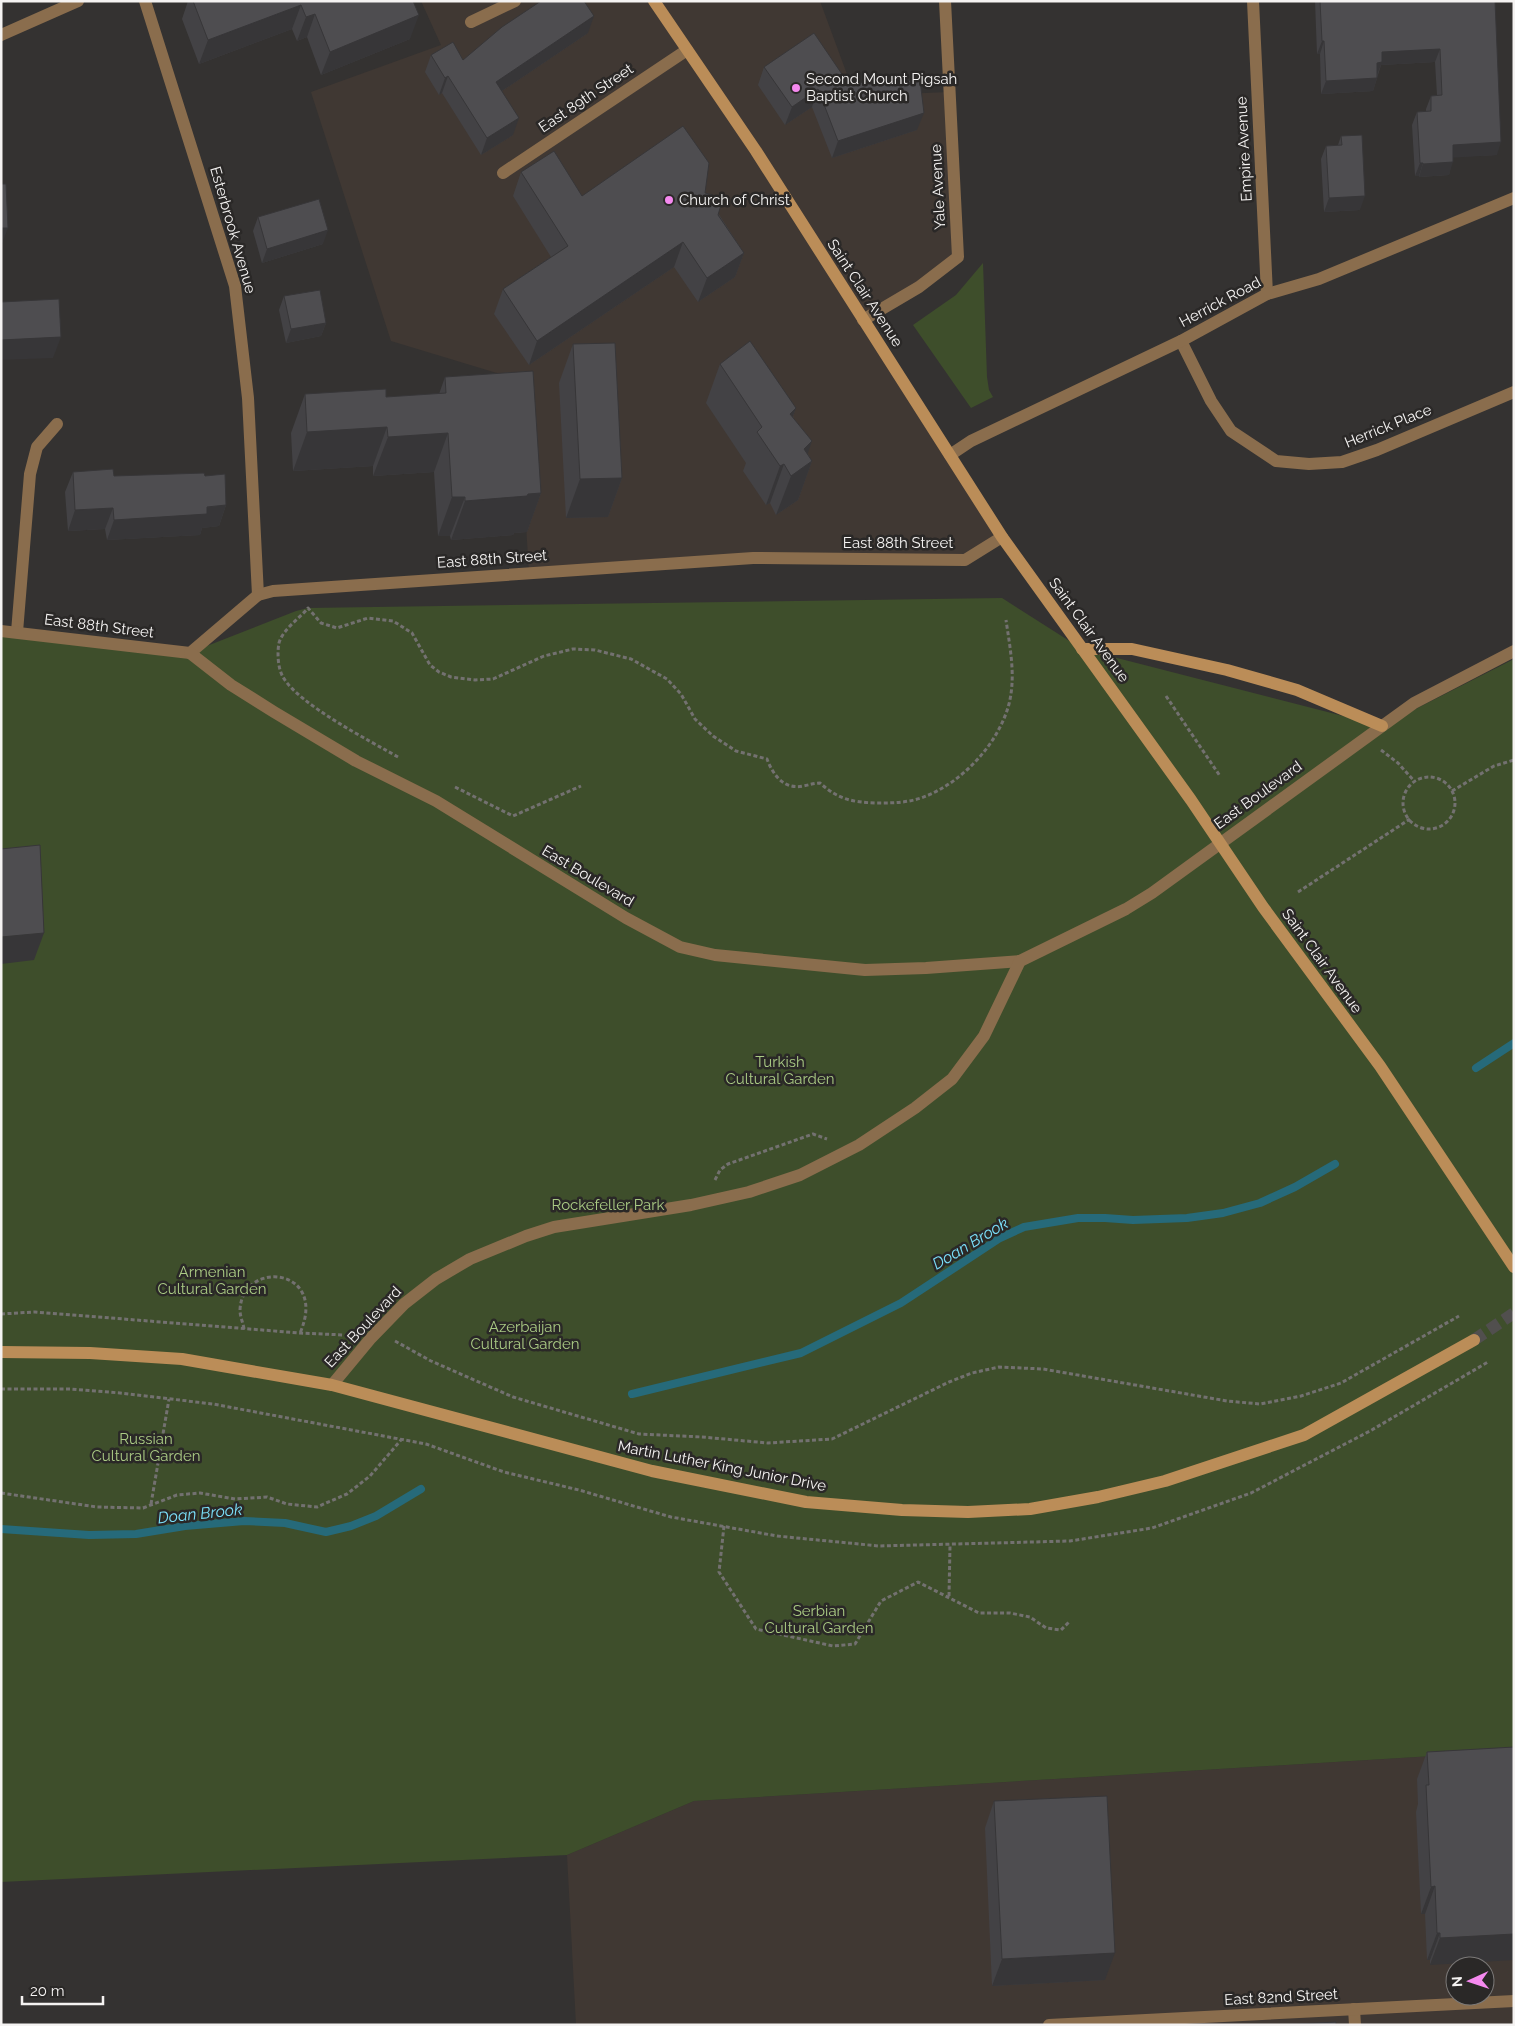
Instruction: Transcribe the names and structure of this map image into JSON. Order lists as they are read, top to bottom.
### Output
{
  "streets": {
    "main road": ["Saint Clair Avenue", "Martin Luther King Junior Drive"],
    "street": [
      "East 89th Street",
      "Empire Avenue",
      "Yale Avenue",
      "Esterbrook Avenue",
      "Herrick Road",
      "Herrick Place",
      "East 88th Street",
      "East Boulevard",
      "East 82nd Street"
    ]
  },
  "crossings": [
    ["East 89th Street", "Saint Clair Avenue"],
    ["Empire Avenue", "Herrick Road"],
    ["Yale Avenue", "Saint Clair Avenue"],
    ["Esterbrook Avenue", "East 88th Street"],
    ["Saint Clair Avenue", "Herrick Road"],
    ["Saint Clair Avenue", "East 88th Street"],
    ["Saint Clair Avenue", "East Boulevard"],
    ["Herrick Road", "Herrick Place"],
    ["East 88th Street", "East Boulevard"],
    ["East Boulevard", "Martin Luther King Junior Drive"]
  ],
  "water": ["Doan Brook"],
  "parks": [
    "Turkish Cultural Garden",
    "Rockefeller Park",
    "Armenian Cultural Garden",
    "Azerbaijan Cultural Garden",
    "Russian Cultural Garden",
    "Serbian Cultural Garden"
  ],
  "places": ["Second Mount Pigsah Baptist Church", "Church of Christ"],
  "scale_bar": "20 m",
  "north": "left"
}
